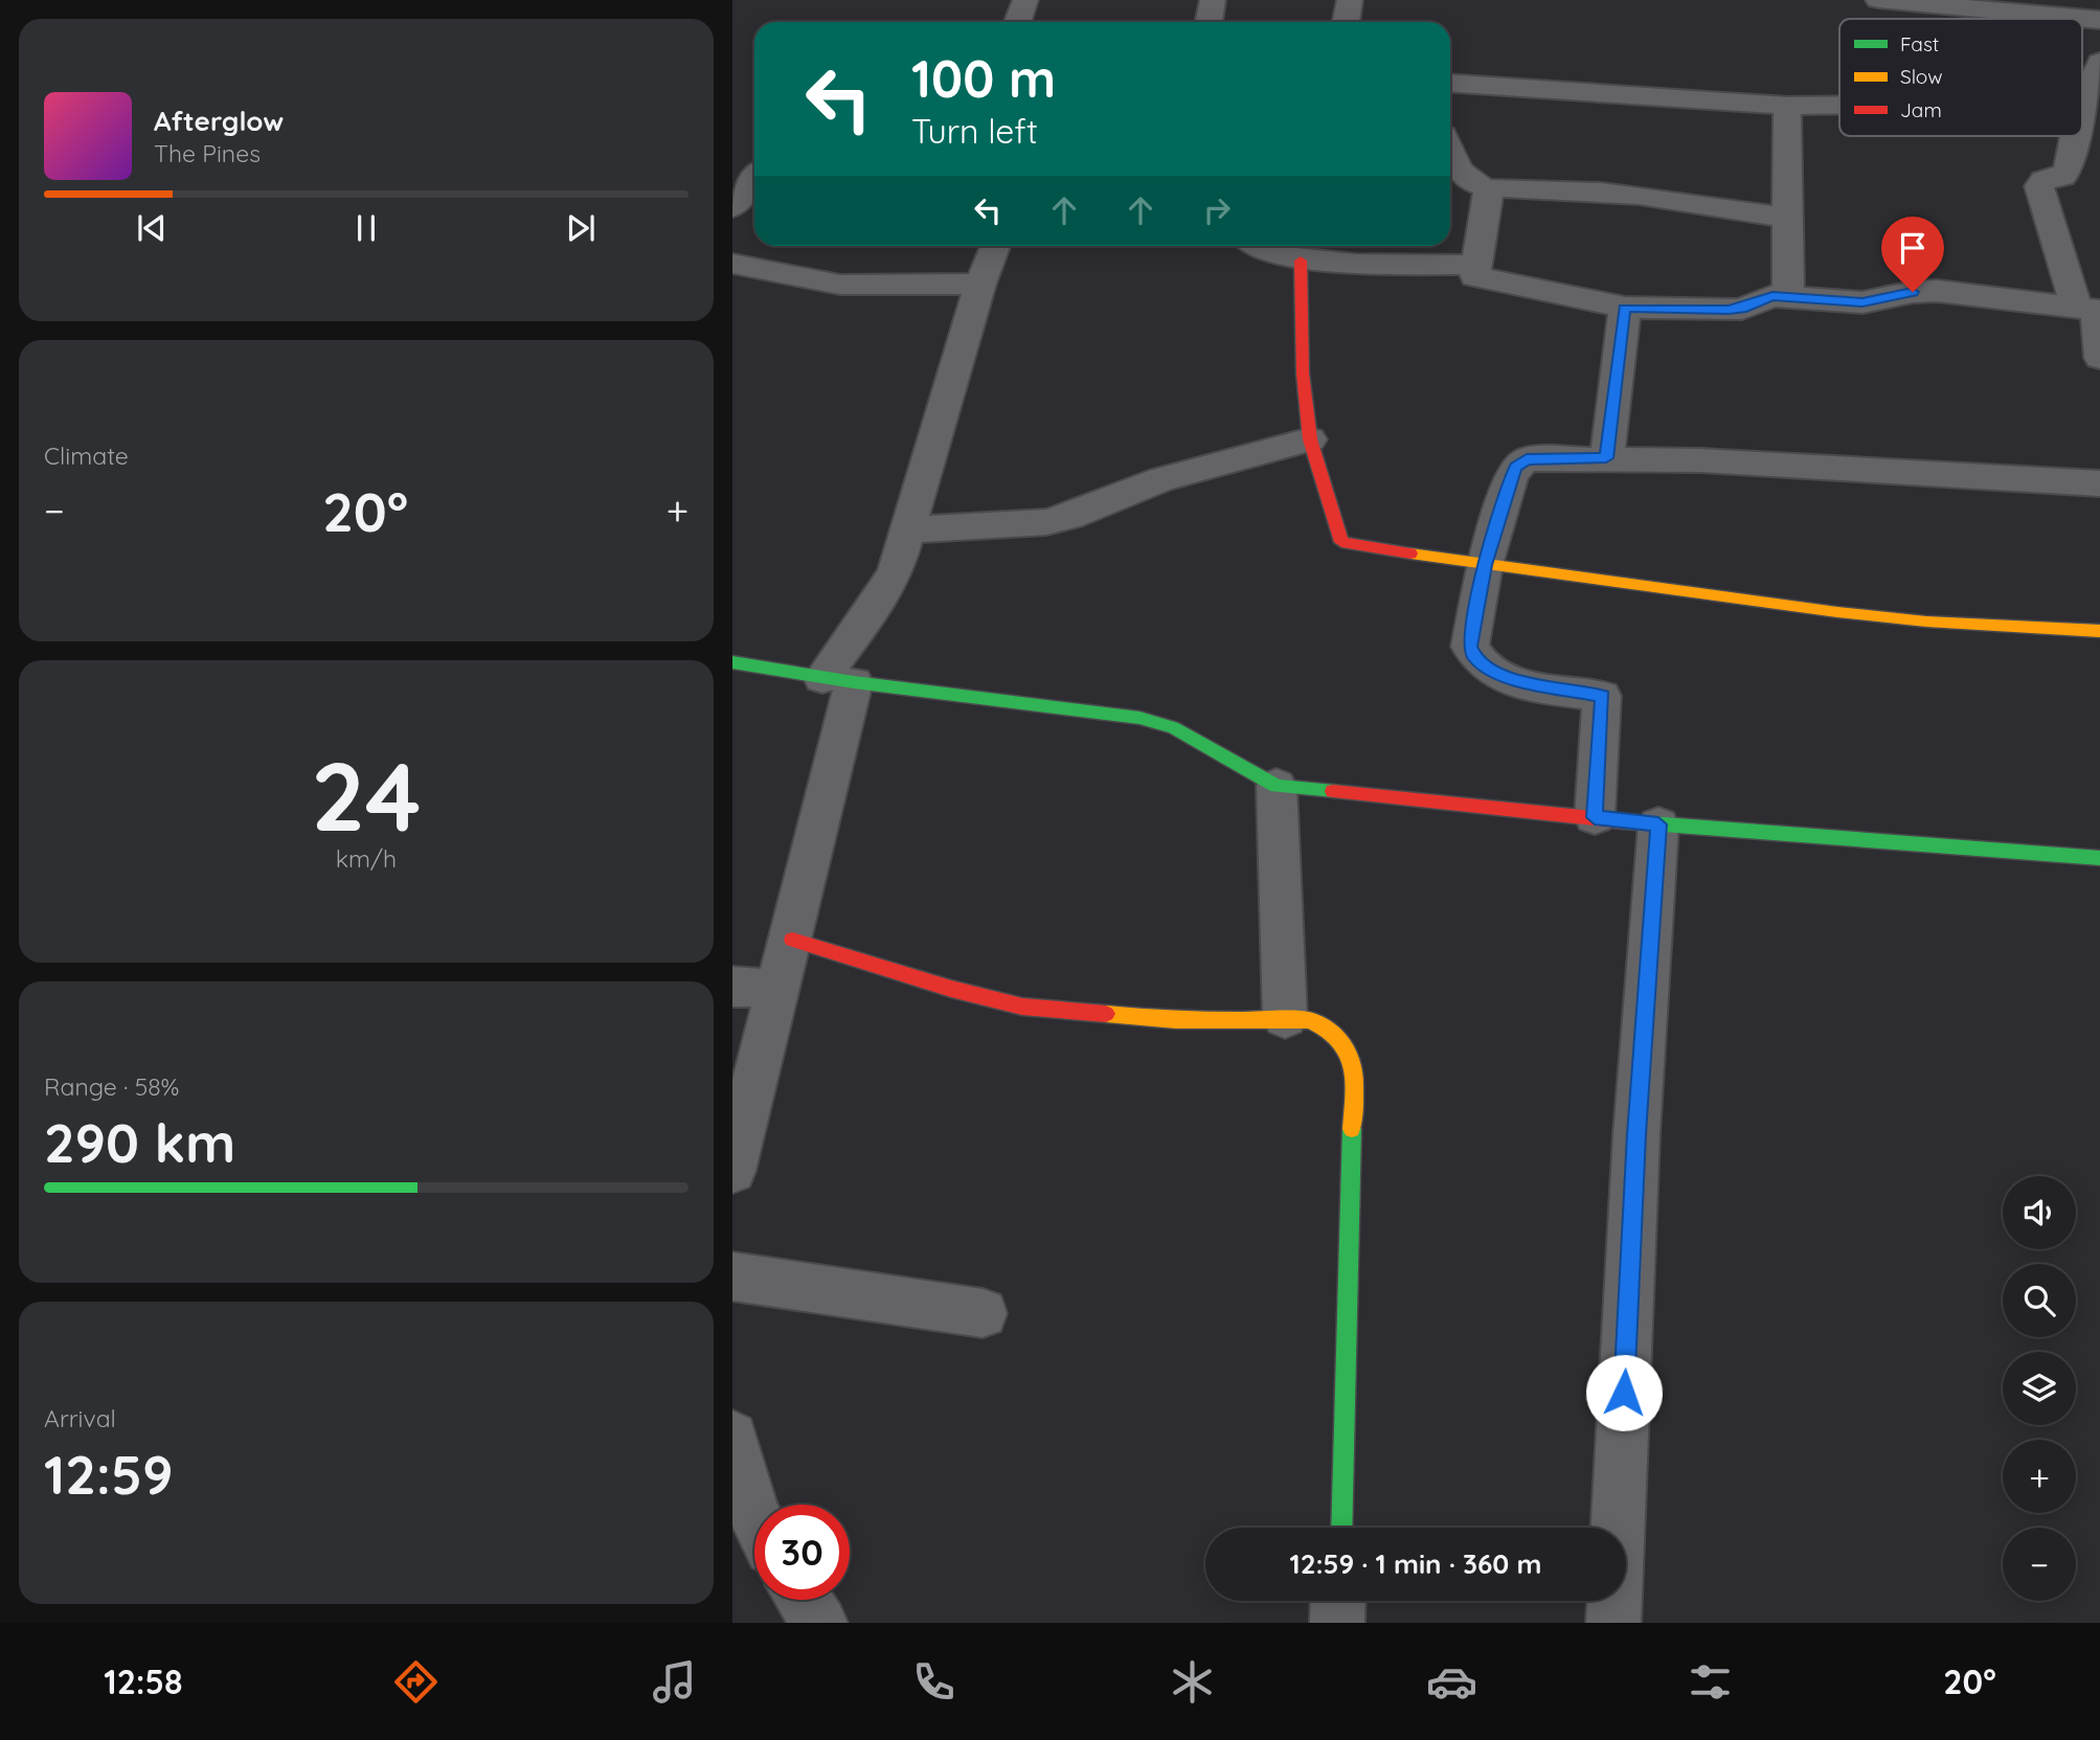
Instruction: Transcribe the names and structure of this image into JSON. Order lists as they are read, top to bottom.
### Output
{
  "legend": ["Fast", "Slow", "Jam"],
  "page": {
    "turn": ["100 m", "Turn left"],
    "song": ["Afterglow", "The Pines"],
    "tile": [
      "Climate",
      ["24", "km/h"],
      ["Range · 58%", "290 km"],
      ["Arrival", "12:59"]
    ],
    "heat": ["−", "20°", "+"],
    "map_buttons": ["+", "−"],
    "limit": "30",
    "trip": "12:59 · 1 min · 360 m",
    "tabs": ["12:58", "20°"]
  }
}
